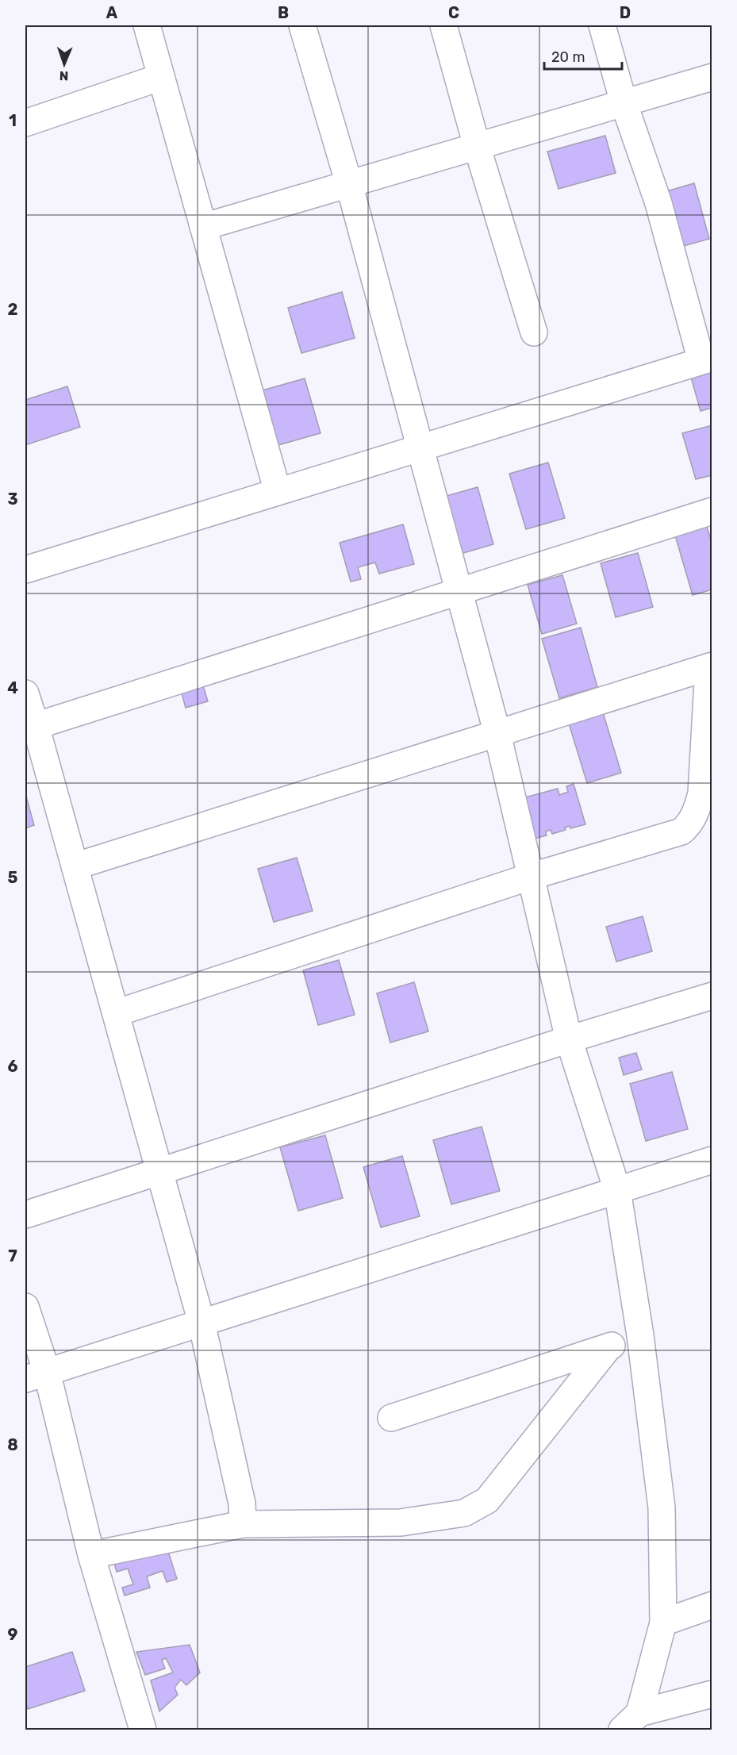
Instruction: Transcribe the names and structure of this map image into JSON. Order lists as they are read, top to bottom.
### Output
{
  "scale_bar": "20 m",
  "north": "bottom",
  "grid": {
    "columns": [
      "A",
      "B",
      "C",
      "D"
    ],
    "rows": [
      "1",
      "2",
      "3",
      "4",
      "5",
      "6",
      "7",
      "8",
      "9"
    ]
  }
}
